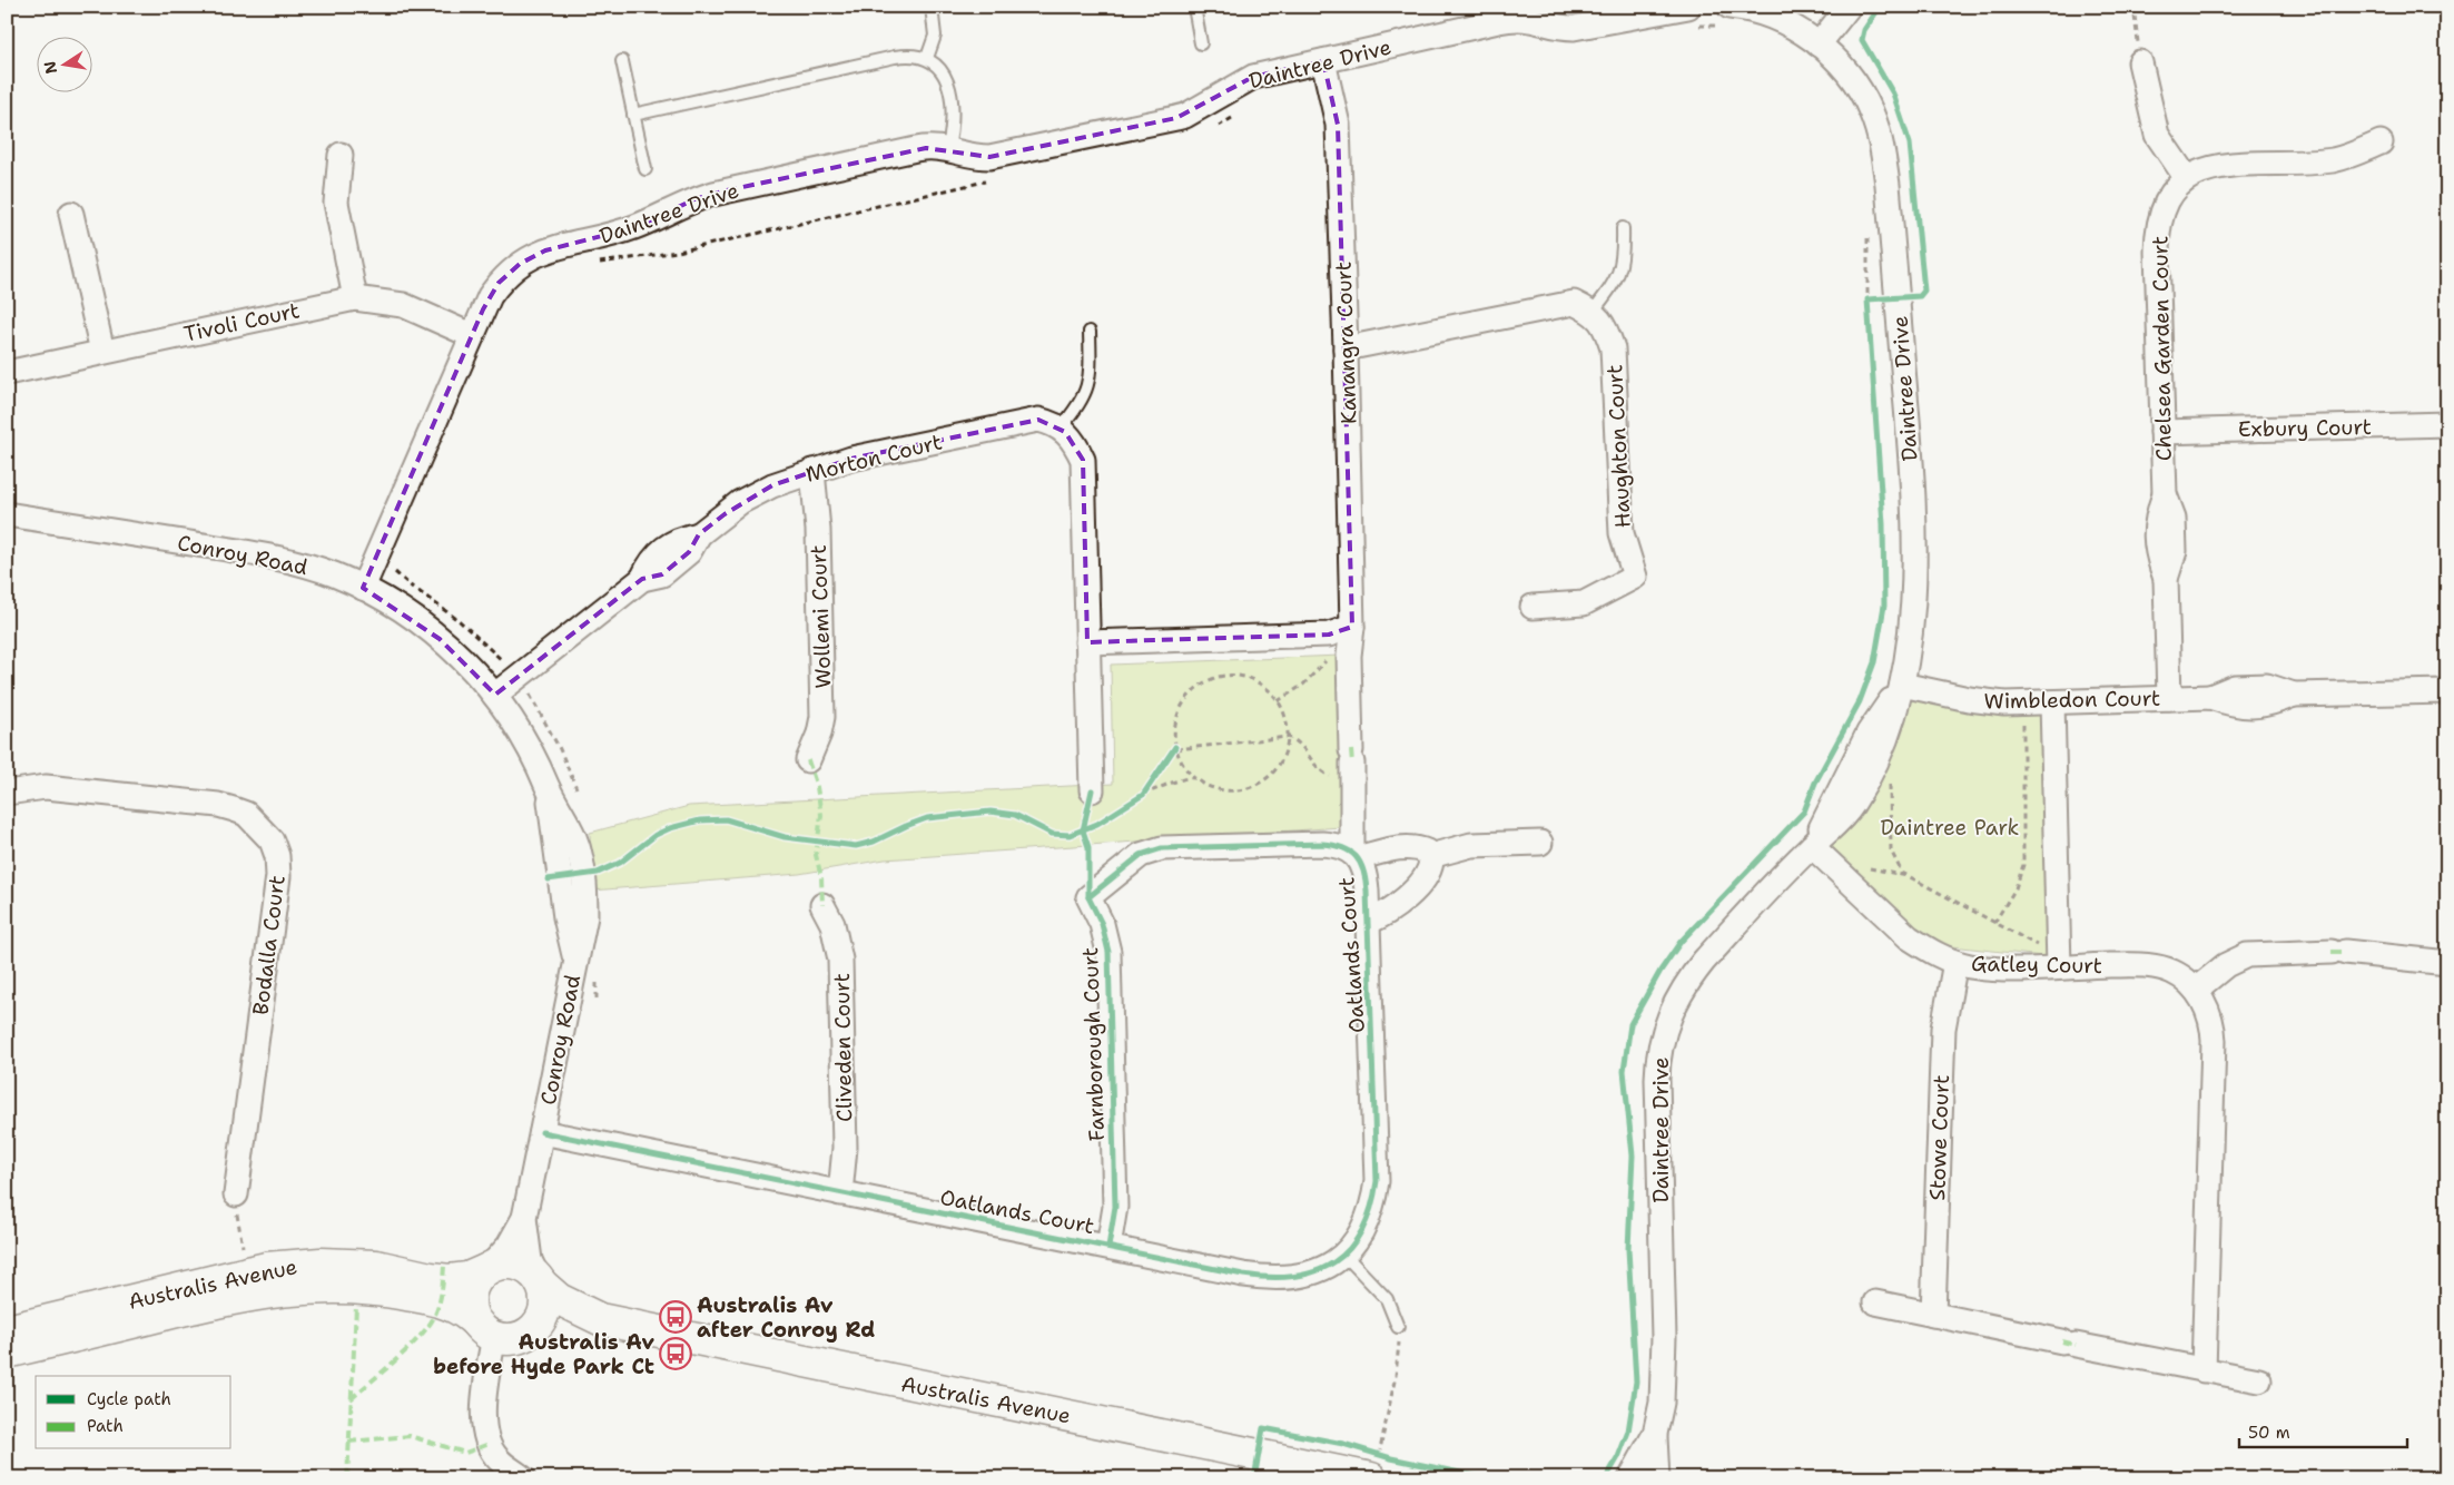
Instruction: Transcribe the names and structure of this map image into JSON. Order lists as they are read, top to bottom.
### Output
{
  "streets": {
    "street": [
      "Daintree Drive",
      "Tivoli Court",
      "Kanangra Court",
      "Chelsea Garden Court",
      "Exbury Court",
      "Haughton Court",
      "Morton Court",
      "Conroy Road",
      "Wollemi Court",
      "Wimbledon Court",
      "Bodalla Court",
      "Oatlands Court",
      "Gatley Court",
      "Farnborough Court",
      "Cliveden Court",
      "Stowe Court",
      "Australis Avenue"
    ]
  },
  "crossings": [
    ["Daintree Drive", "Tivoli Court"],
    ["Daintree Drive", "Kanangra Court"],
    ["Daintree Drive", "Conroy Road"],
    ["Daintree Drive", "Wimbledon Court"],
    ["Daintree Drive", "Gatley Court"],
    ["Kanangra Court", "Oatlands Court"],
    ["Chelsea Garden Court", "Exbury Court"],
    ["Chelsea Garden Court", "Wimbledon Court"],
    ["Morton Court", "Conroy Road"],
    ["Morton Court", "Wollemi Court"],
    ["Conroy Road", "Oatlands Court"],
    ["Conroy Road", "Australis Avenue"],
    ["Oatlands Court", "Farnborough Court"],
    ["Oatlands Court", "Cliveden Court"],
    ["Gatley Court", "Stowe Court"]
  ],
  "parks": ["Daintree Park"],
  "places": {
    "bus stop": ["Australis Av after Conroy Rd", "Australis Av before Hyde Park Ct"]
  },
  "legend": ["Cycle path", "Path"],
  "scale_bar": "50 m",
  "north": "left"
}
